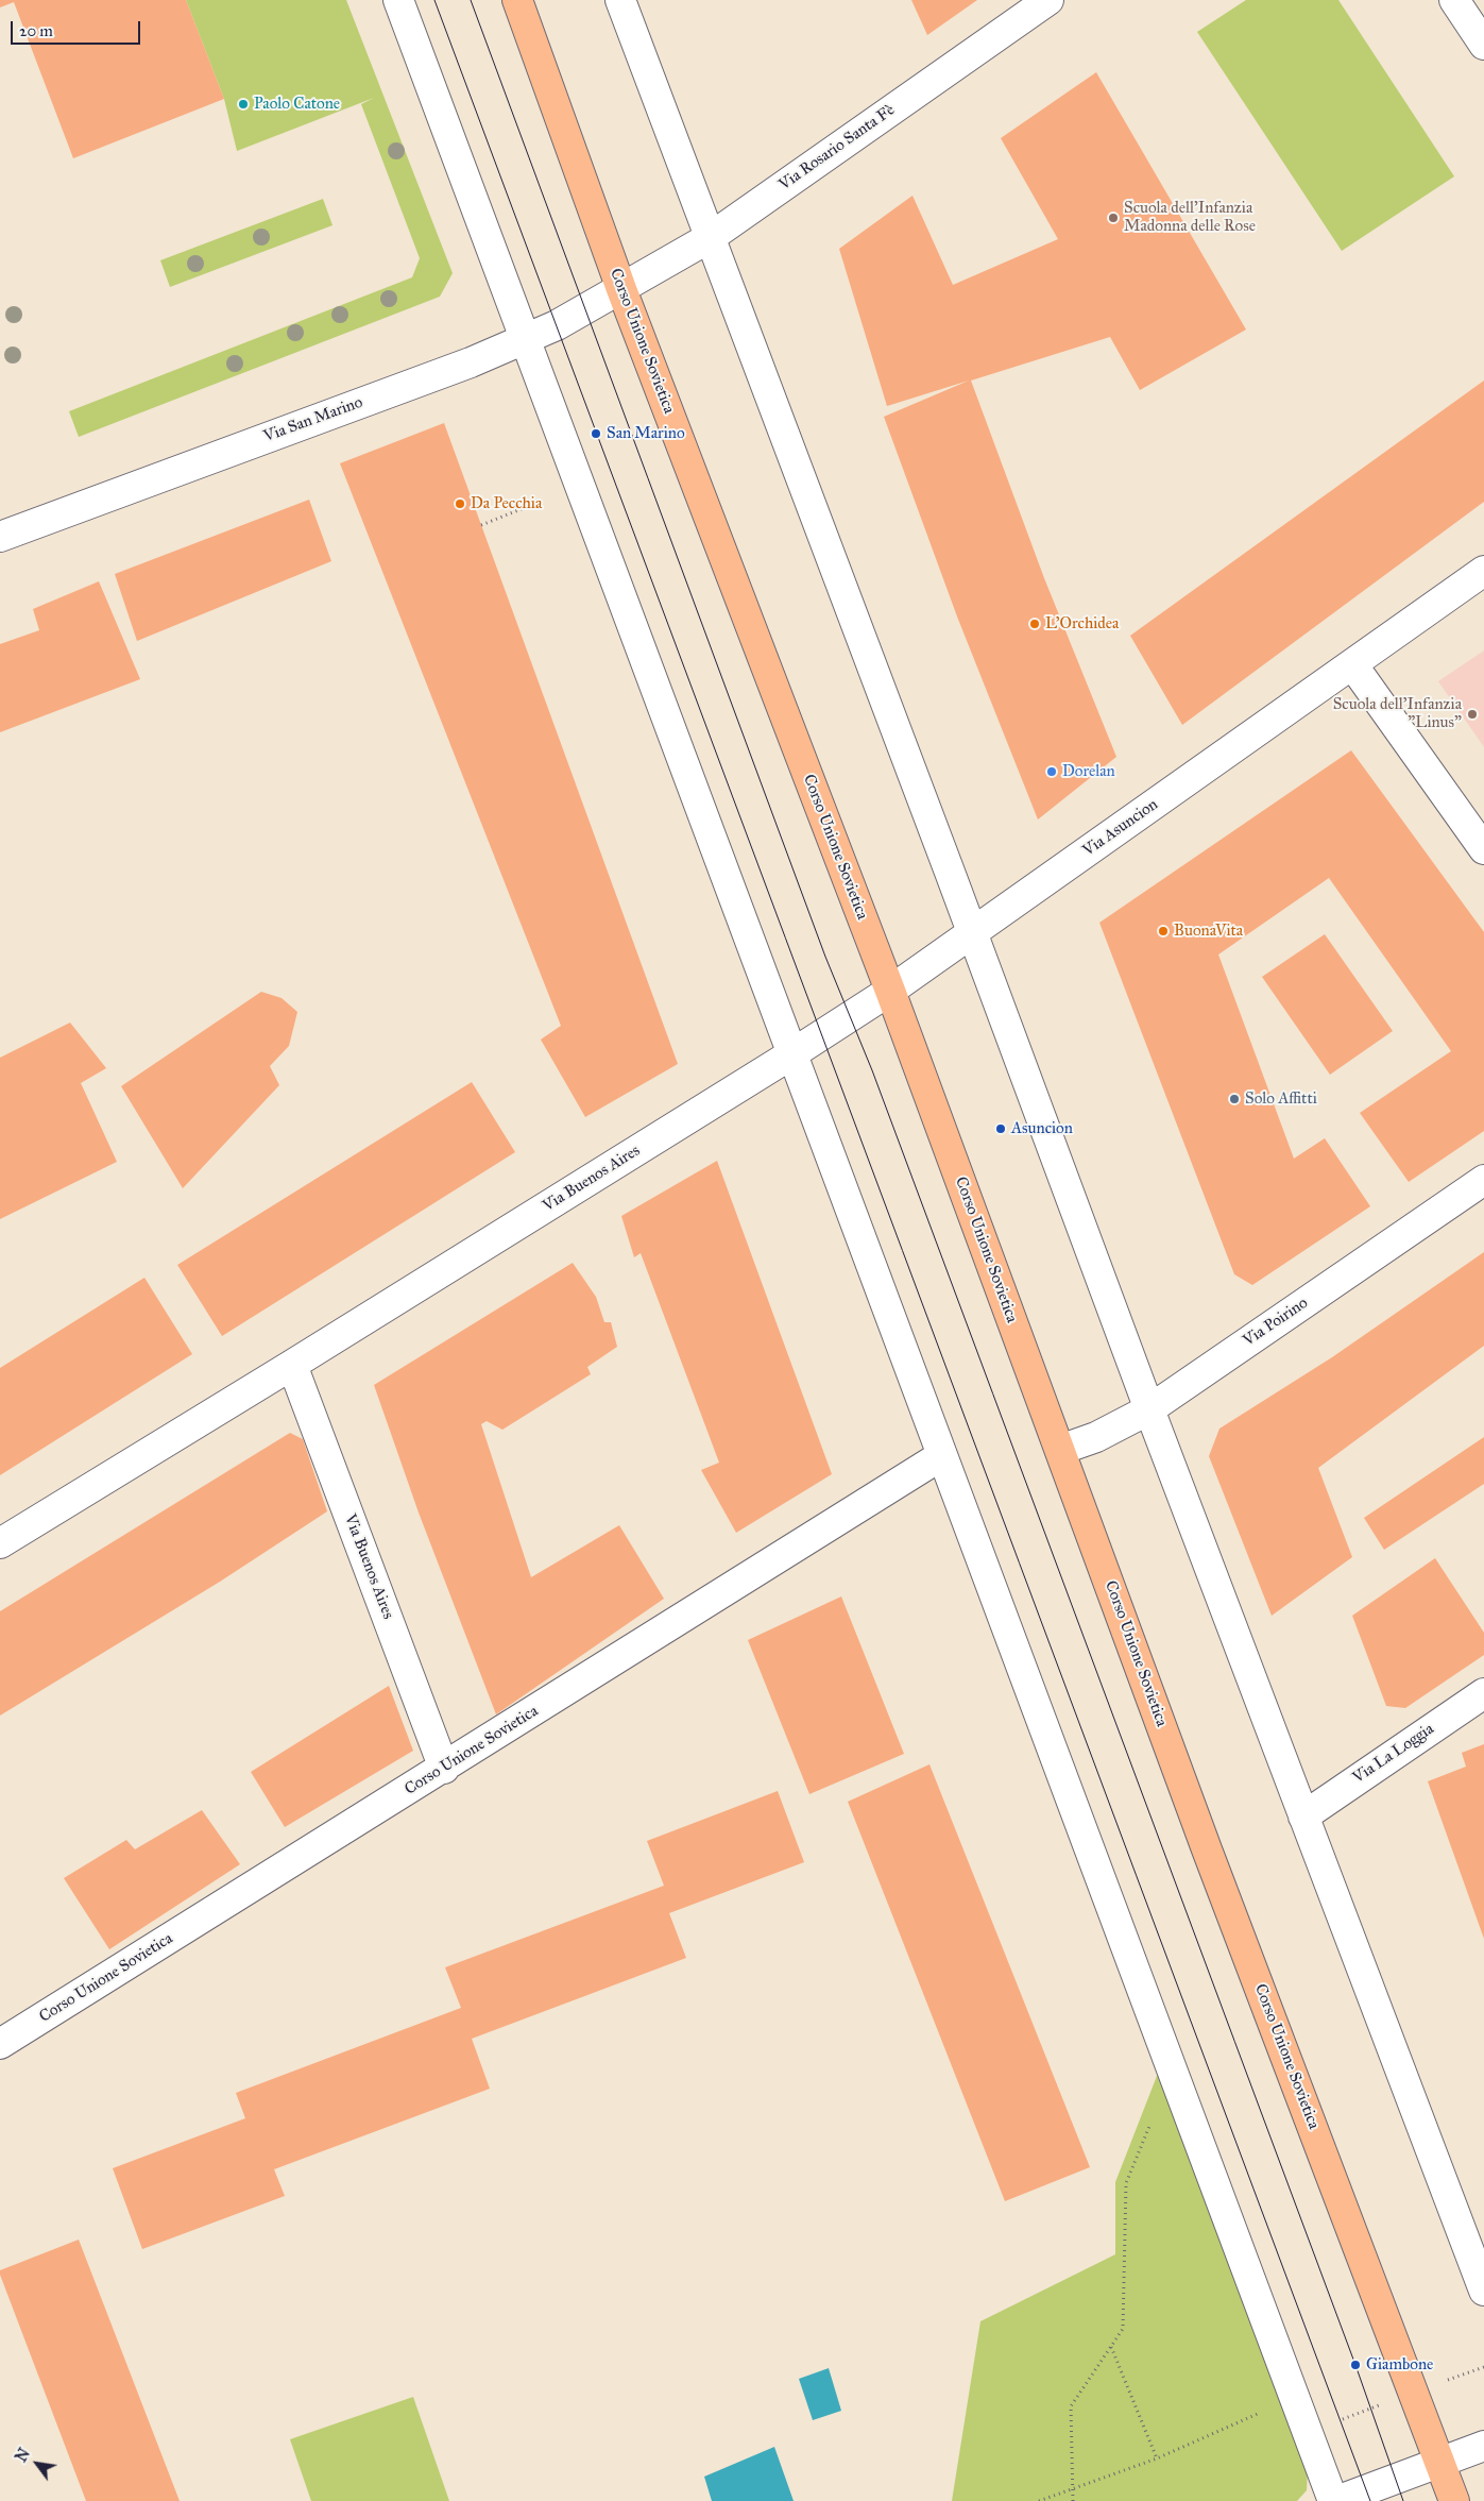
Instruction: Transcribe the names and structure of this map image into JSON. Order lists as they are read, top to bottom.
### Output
{
  "streets": {
    "main road": ["Corso Unione Sovietica"],
    "street": [
      "Via Rosario Santa Fè",
      "Via San Marino",
      "Via Asuncion",
      "Via Buenos Aires",
      "Via Poirino",
      "Via La Loggia"
    ]
  },
  "crossings": [
    ["Via Rosario Santa Fè", "Corso Unione Sovietica"],
    ["Via Rosario Santa Fè", "Via San Marino"],
    ["Corso Unione Sovietica", "Via San Marino"],
    ["Corso Unione Sovietica", "Via Asuncion"],
    ["Corso Unione Sovietica", "Via Buenos Aires"],
    ["Corso Unione Sovietica", "Via Poirino"],
    ["Via Asuncion", "Via Buenos Aires"]
  ],
  "places": [
    "Paolo Catone",
    "Scuola dell'Infanzia Madonna delle Rose",
    "San Marino",
    "Da Pecchia",
    "L'Orchidea",
    "Scuola dell'Infanzia \"Linus\"",
    "Dorelan",
    "BuonaVita",
    "Solo Affitti",
    "Asuncion",
    "Giambone"
  ],
  "scale_bar": "20 m",
  "north": "top left"
}
